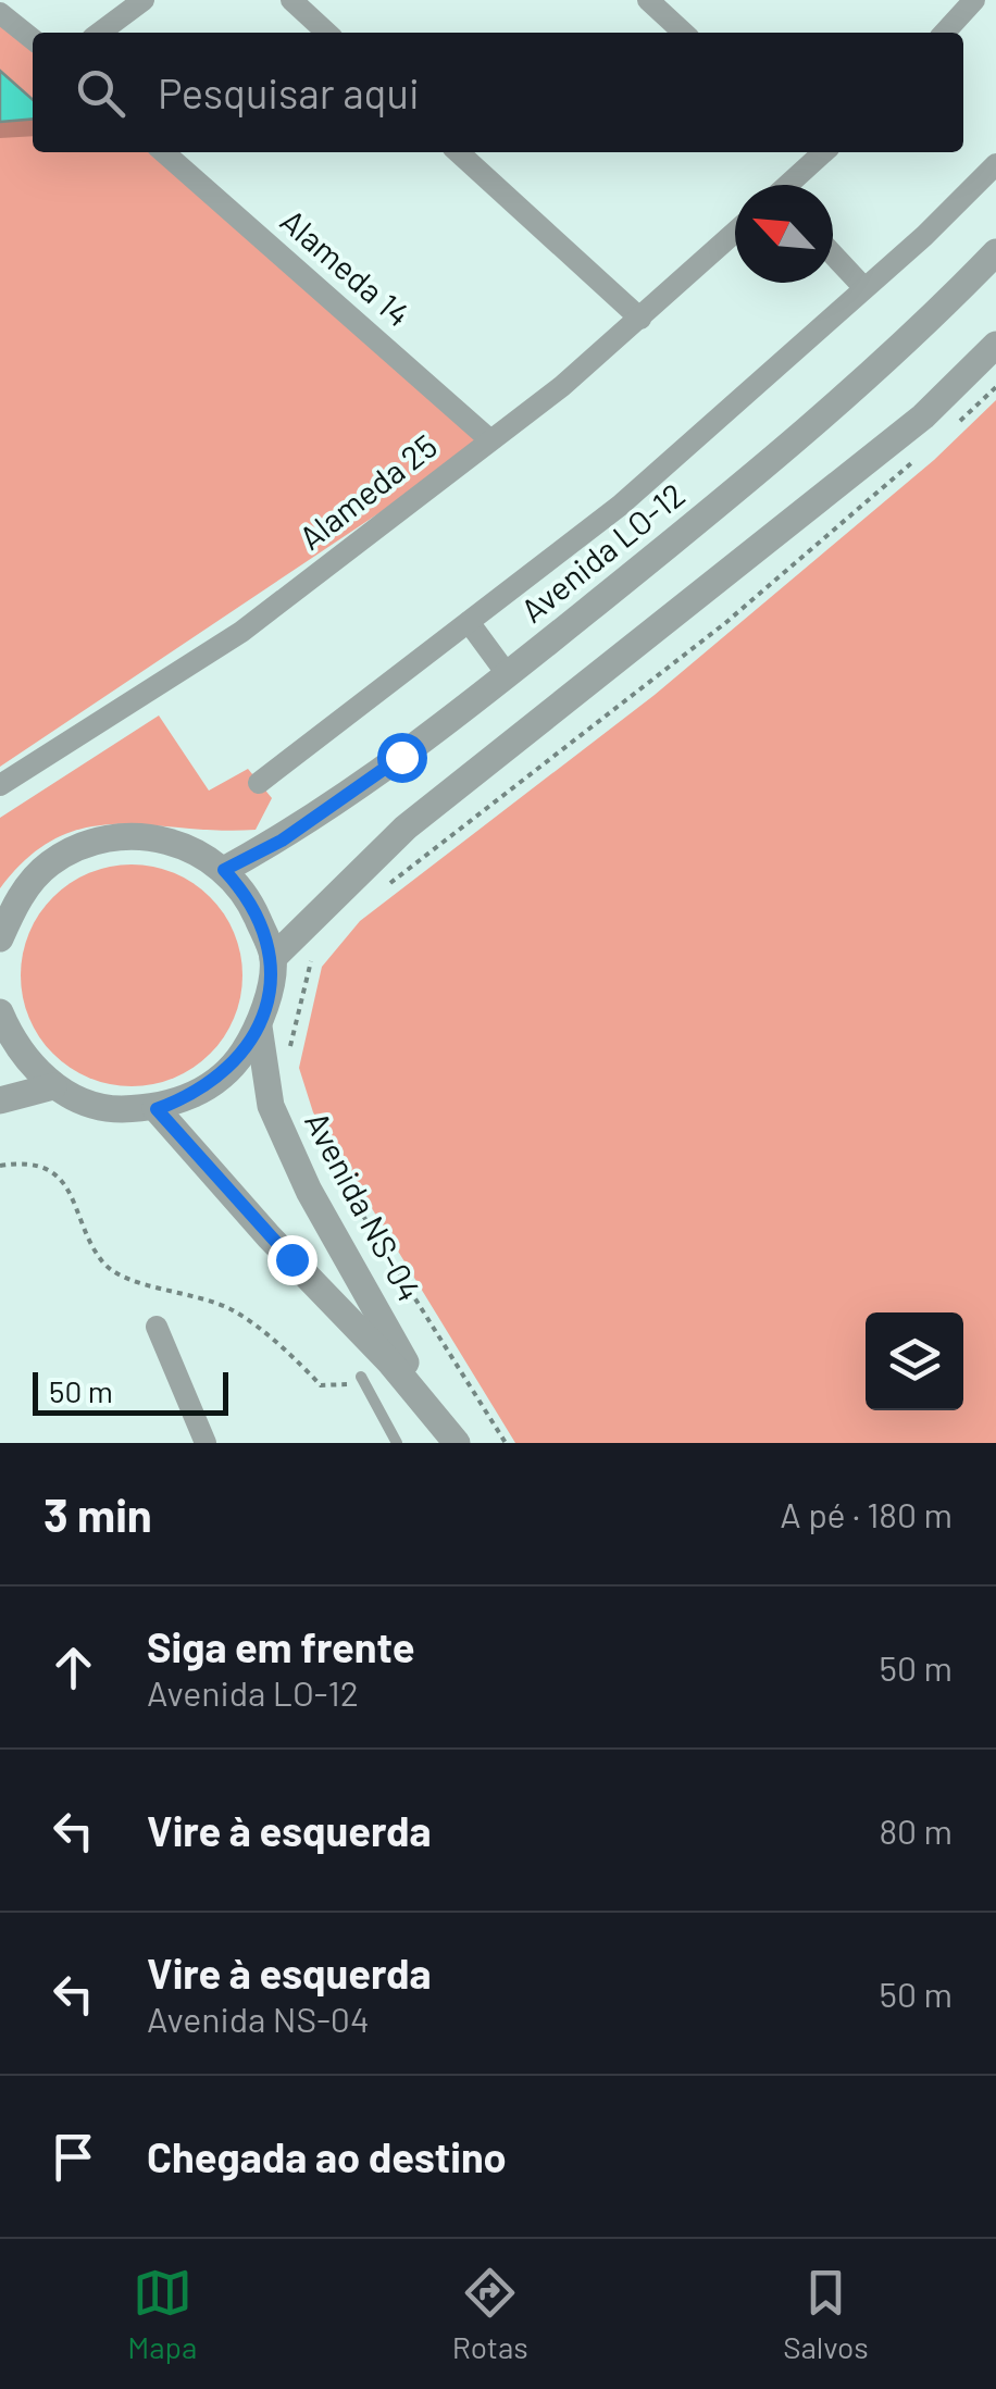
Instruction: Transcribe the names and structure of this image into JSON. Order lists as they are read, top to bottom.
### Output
{
  "streets": {
    "street": [
      "Alameda 14",
      "Alameda 25",
      "Avenida LO-12",
      "Avenida NS-04"
    ]
  },
  "crossings": [
    ["Alameda 14", "Alameda 25"]
  ],
  "scale_bar": "50 m",
  "north": "top left",
  "page": {
    "search": "Pesquisar aqui",
    "scale": "50 m",
    "heading": ["3 min", "A pé · 180 m"],
    "list": [
      ["Siga em frente", "Avenida LO-12", "50 m"],
      ["Vire à esquerda", "80 m"],
      ["Vire à esquerda", "Avenida NS-04", "50 m"],
      "Chegada ao destino"
    ],
    "nav": ["Mapa", "Rotas", "Salvos"]
  }
}
